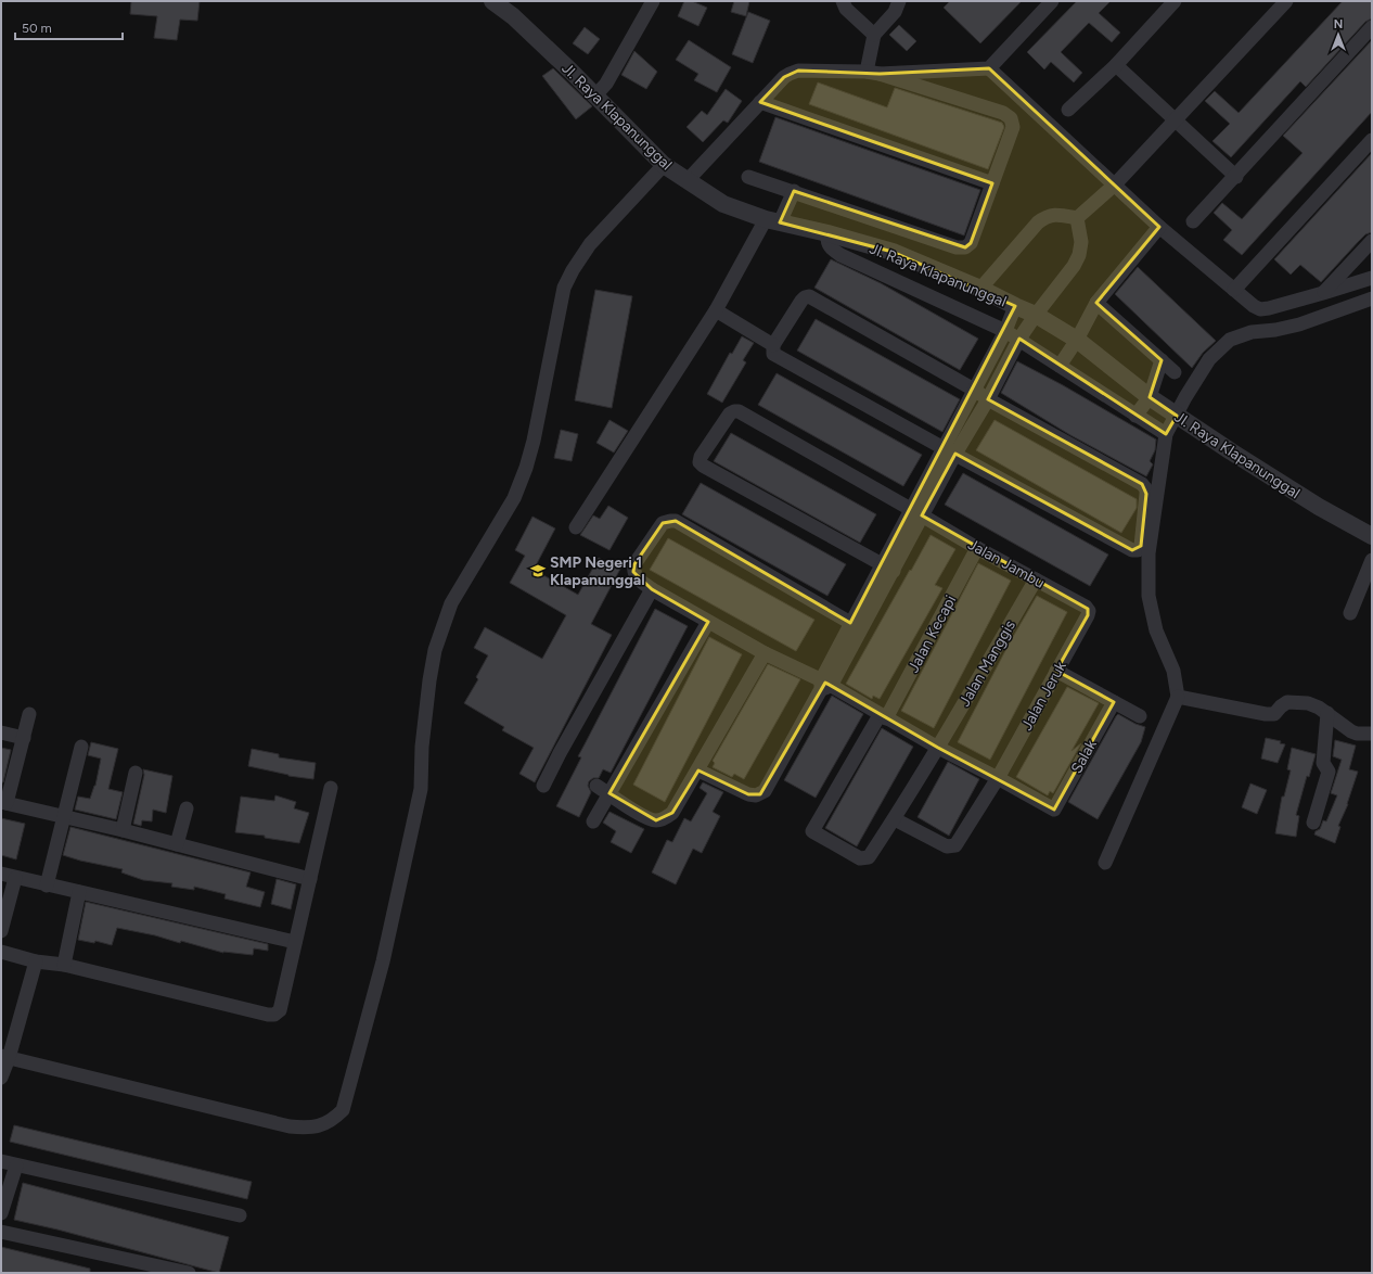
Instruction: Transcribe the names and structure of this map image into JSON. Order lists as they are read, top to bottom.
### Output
{
  "streets": {
    "street": [
      "Jl. Raya Klapanunggal",
      "Jalan Jambu",
      "Jalan Kecapi",
      "Jalan Manggis",
      "Jalan Jeruk",
      "Salak"
    ]
  },
  "crossings": [
    ["Jalan Jambu", "Jalan Kecapi"],
    ["Jalan Jambu", "Jalan Manggis"],
    ["Jalan Jambu", "Jalan Jeruk"],
    ["Jalan Kecapi", "Jalan Manggis"],
    ["Jalan Kecapi", "Jalan Jeruk"],
    ["Jalan Manggis", "Jalan Jeruk"],
    ["Jalan Jeruk", "Salak"]
  ],
  "places": {
    "school or university": ["SMP Negeri 1 Klapanunggal"]
  },
  "scale_bar": "50 m",
  "north": "top"
}
